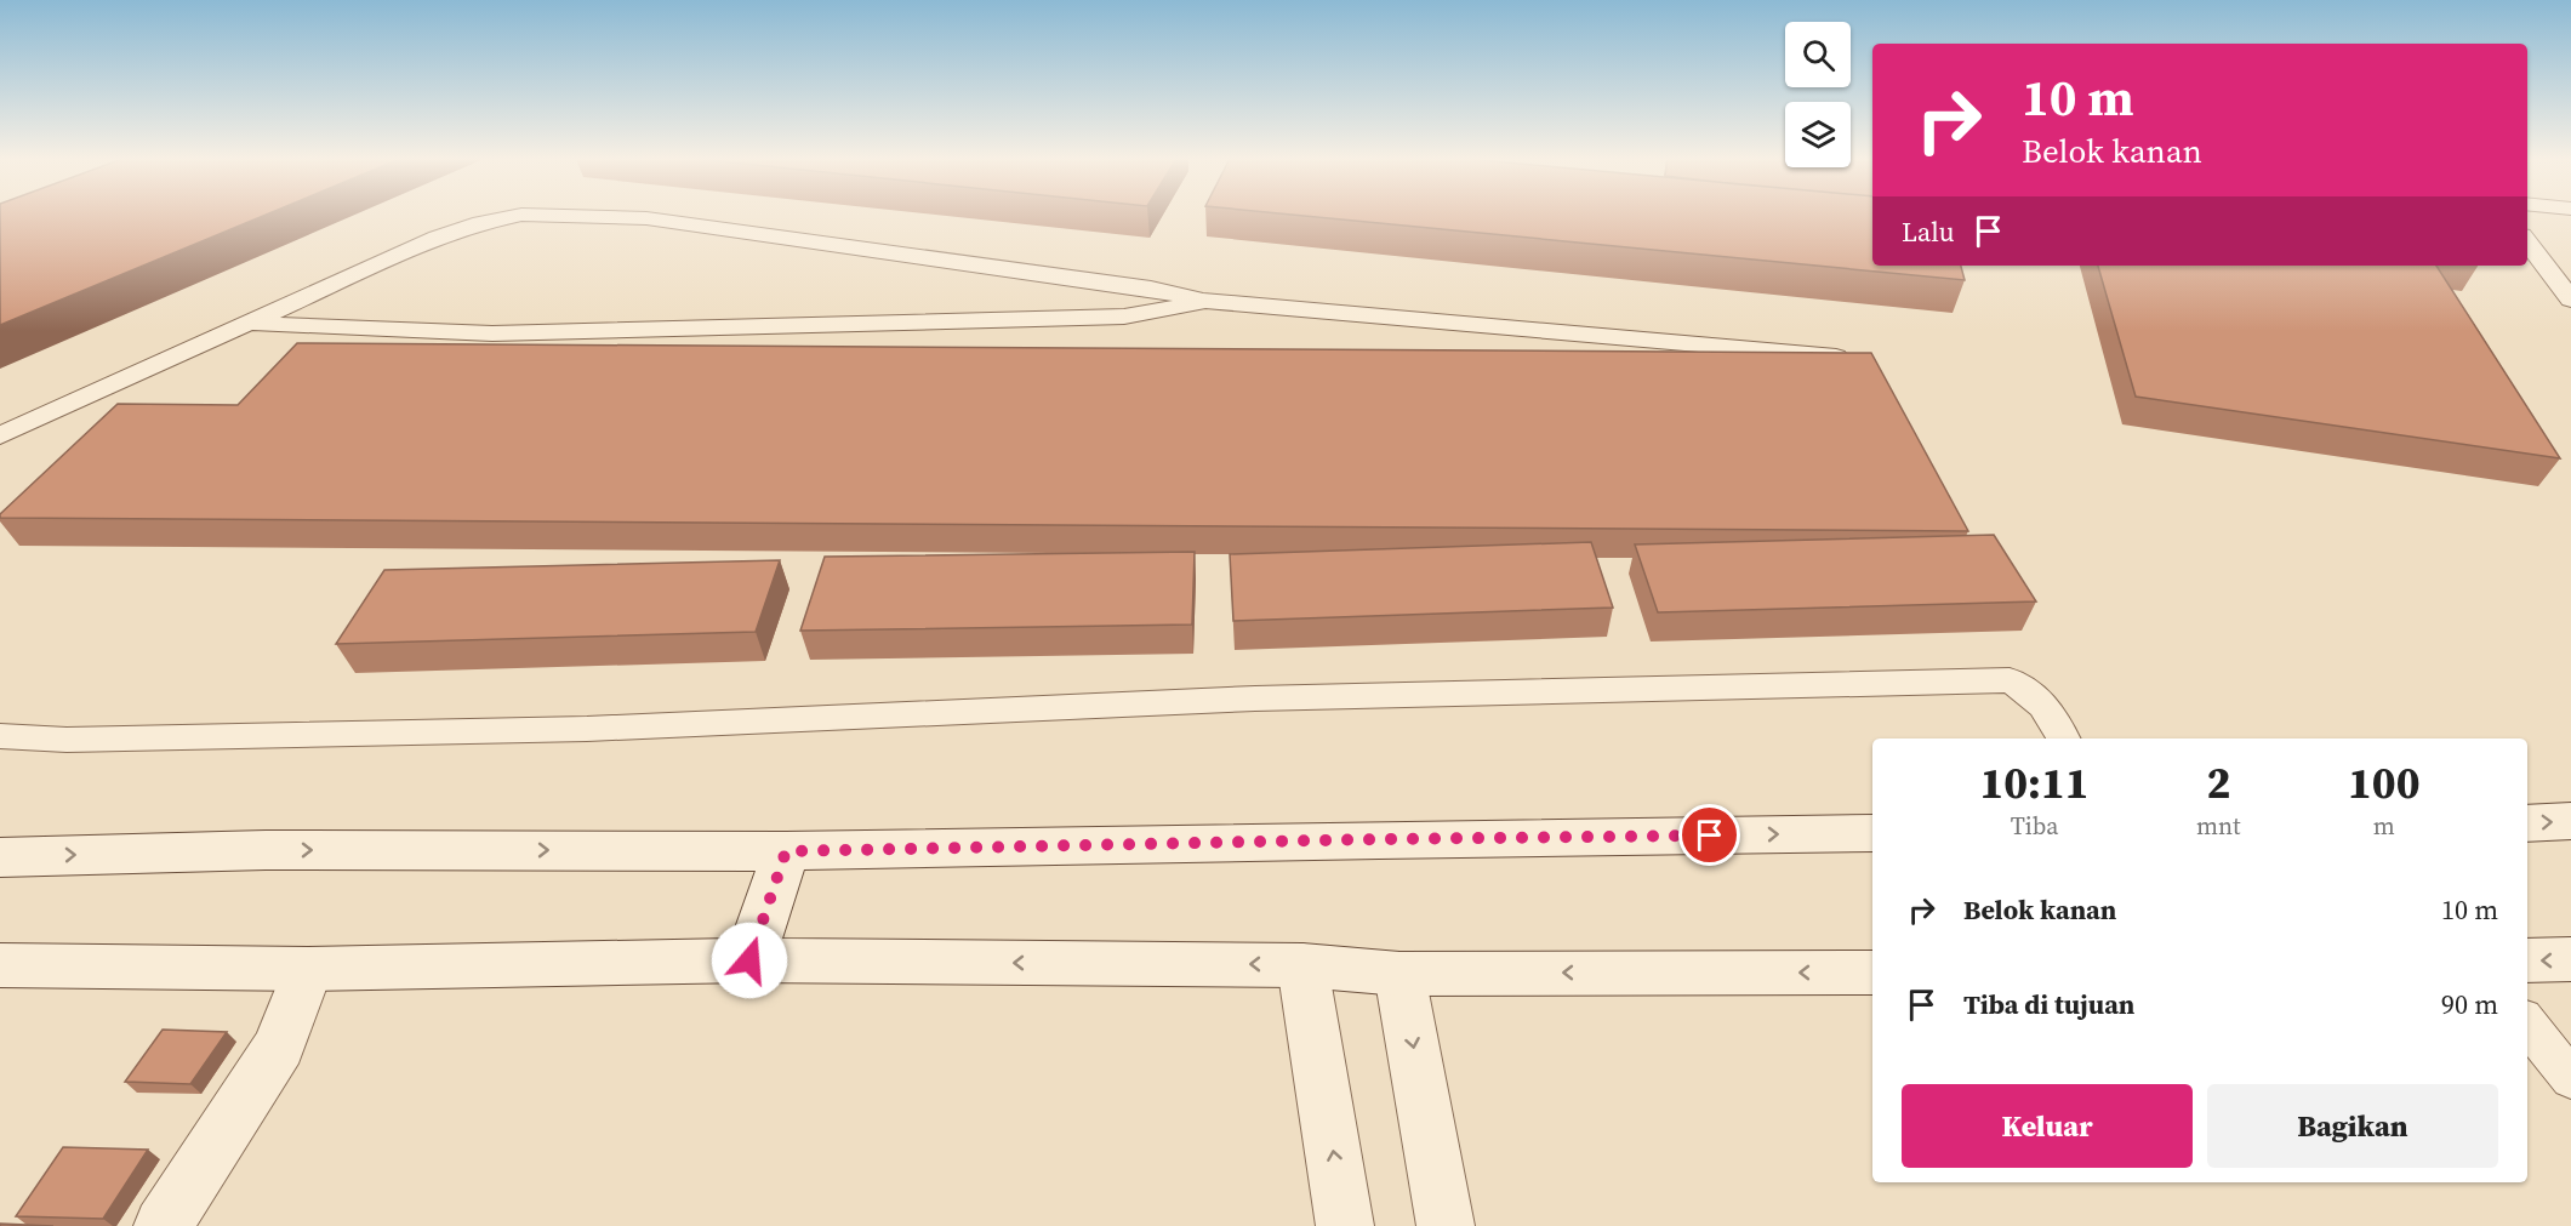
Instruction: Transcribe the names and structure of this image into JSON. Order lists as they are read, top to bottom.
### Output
{
  "page": {
    "turn": ["10 m", "Belok kanan"],
    "then": "Lalu",
    "eta": [
      "10:11",
      "Tiba",
      "2",
      "mnt",
      "100",
      "m"
    ],
    "list": [
      {
        "name": "Belok kanan",
        "value": "10 m"
      },
      {
        "name": "Tiba di tujuan",
        "value": "90 m"
      }
    ],
    "buttons": ["Keluar", "Bagikan"]
  }
}
